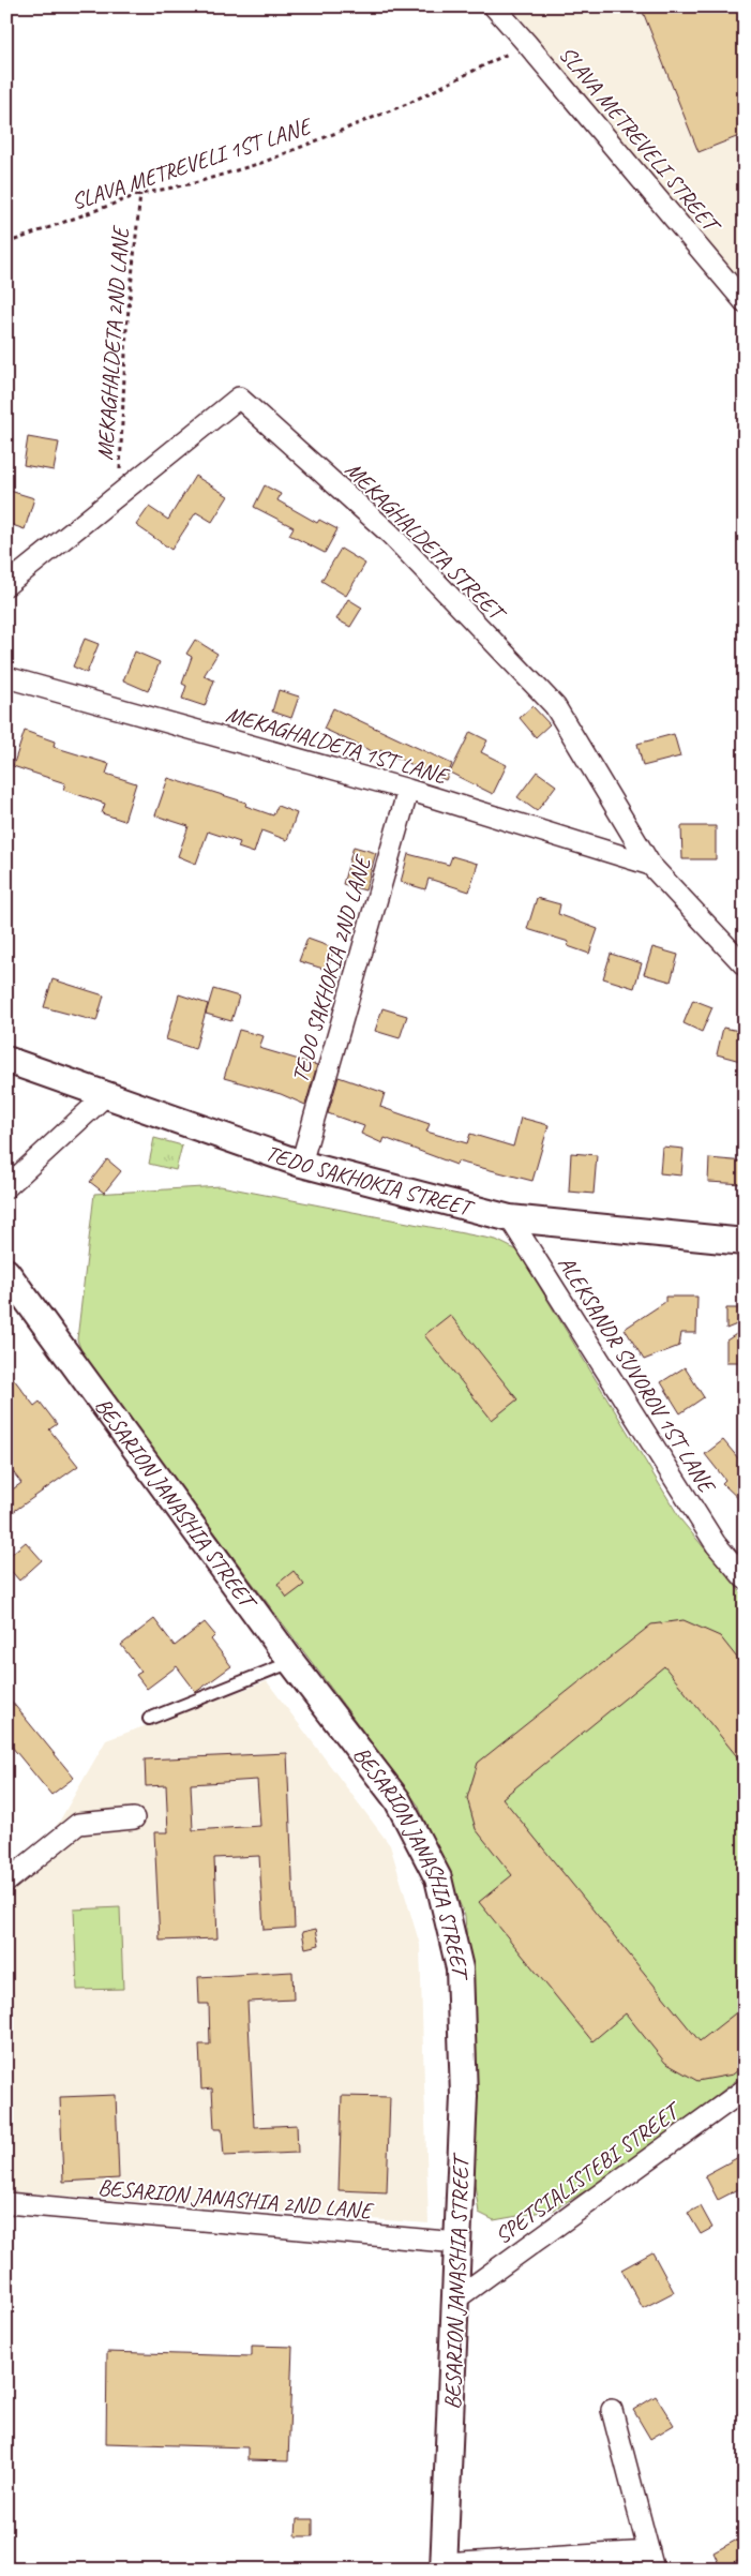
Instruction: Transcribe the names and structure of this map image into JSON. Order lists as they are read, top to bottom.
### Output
{
  "streets": {
    "street": [
      "SLAVA METREVELI STREET",
      "MEKAGHALDETA STREET",
      "MEKAGHALDETA 1ST LANE",
      "TEDO SAKHOKIA 2ND LANE",
      "TEDO SAKHOKIA STREET",
      "ALEKSANDR SUVOROV 1ST LANE",
      "BESARION JANASHIA STREET",
      "SPETSIALISTEBI STREET",
      "BESARION JANASHIA 2ND LANE"
    ],
    "path": ["SLAVA METREVELI 1ST LANE", "MEKAGHALDETA 2ND LANE"]
  },
  "crossings": [
    ["SLAVA METREVELI STREET", "SLAVA METREVELI 1ST LANE"],
    ["SLAVA METREVELI 1ST LANE", "MEKAGHALDETA 2ND LANE"],
    ["MEKAGHALDETA 2ND LANE", "MEKAGHALDETA STREET"],
    ["MEKAGHALDETA STREET", "MEKAGHALDETA 1ST LANE"],
    ["MEKAGHALDETA 1ST LANE", "TEDO SAKHOKIA 2ND LANE"],
    ["TEDO SAKHOKIA 2ND LANE", "TEDO SAKHOKIA STREET"],
    ["TEDO SAKHOKIA STREET", "ALEKSANDR SUVOROV 1ST LANE"],
    ["BESARION JANASHIA STREET", "SPETSIALISTEBI STREET"],
    ["BESARION JANASHIA STREET", "BESARION JANASHIA 2ND LANE"]
  ]
}
